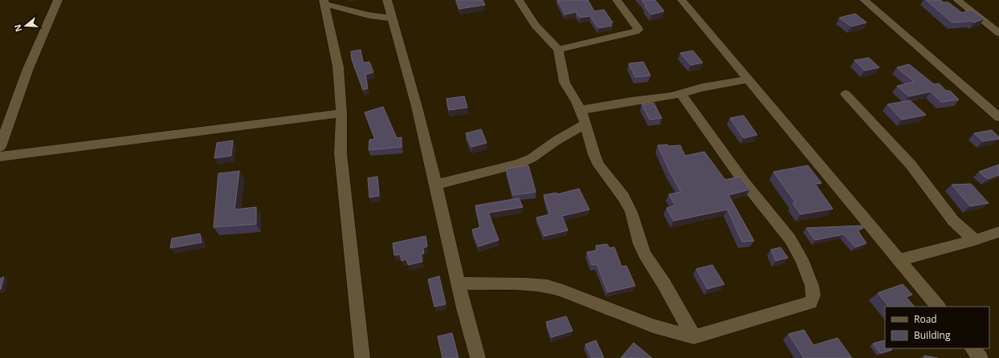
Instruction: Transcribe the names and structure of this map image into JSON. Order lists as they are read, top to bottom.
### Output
{
  "legend": ["Road", "Building"],
  "north": "left"
}
